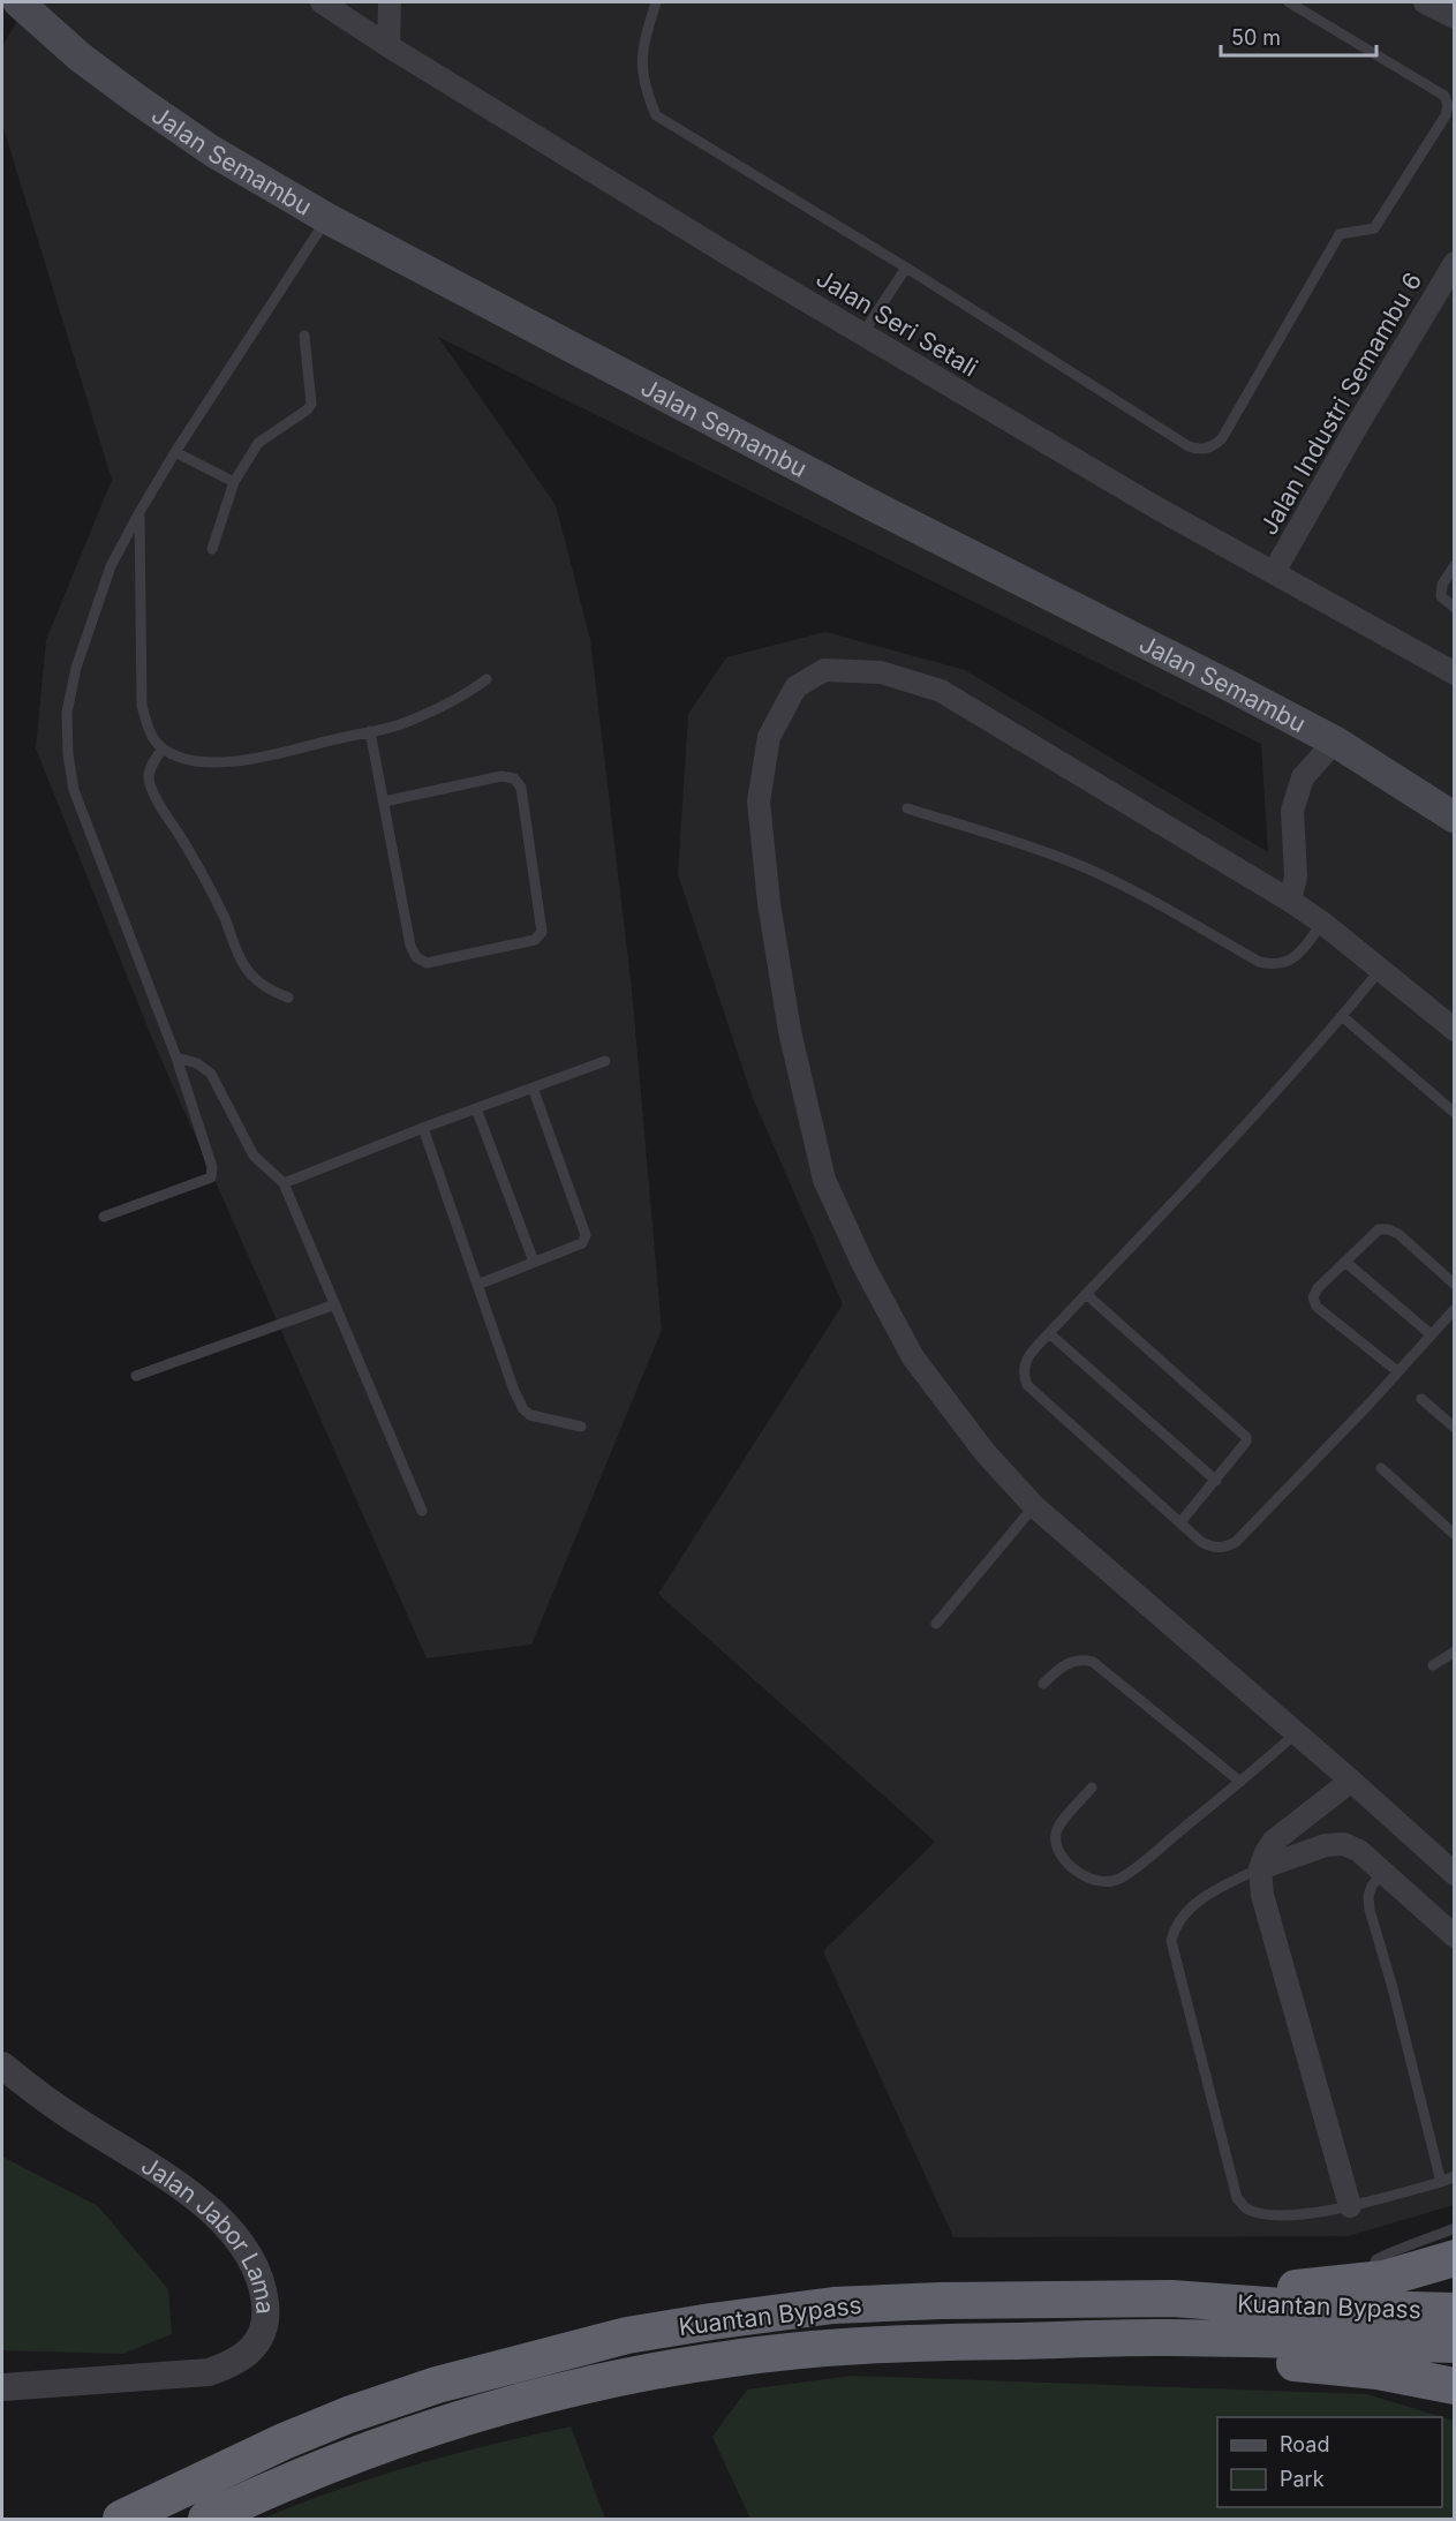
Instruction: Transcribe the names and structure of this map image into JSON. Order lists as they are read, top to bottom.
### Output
{
  "streets": {
    "highway": ["Kuantan Bypass"],
    "main road": ["Jalan Semambu"],
    "street": ["Jalan Seri Setali", "Jalan Industri Semambu 6", "Jalan Jabor Lama"]
  },
  "crossings": [
    ["Jalan Seri Setali", "Jalan Industri Semambu 6"]
  ],
  "legend": ["Road", "Park"],
  "scale_bar": "50 m"
}
